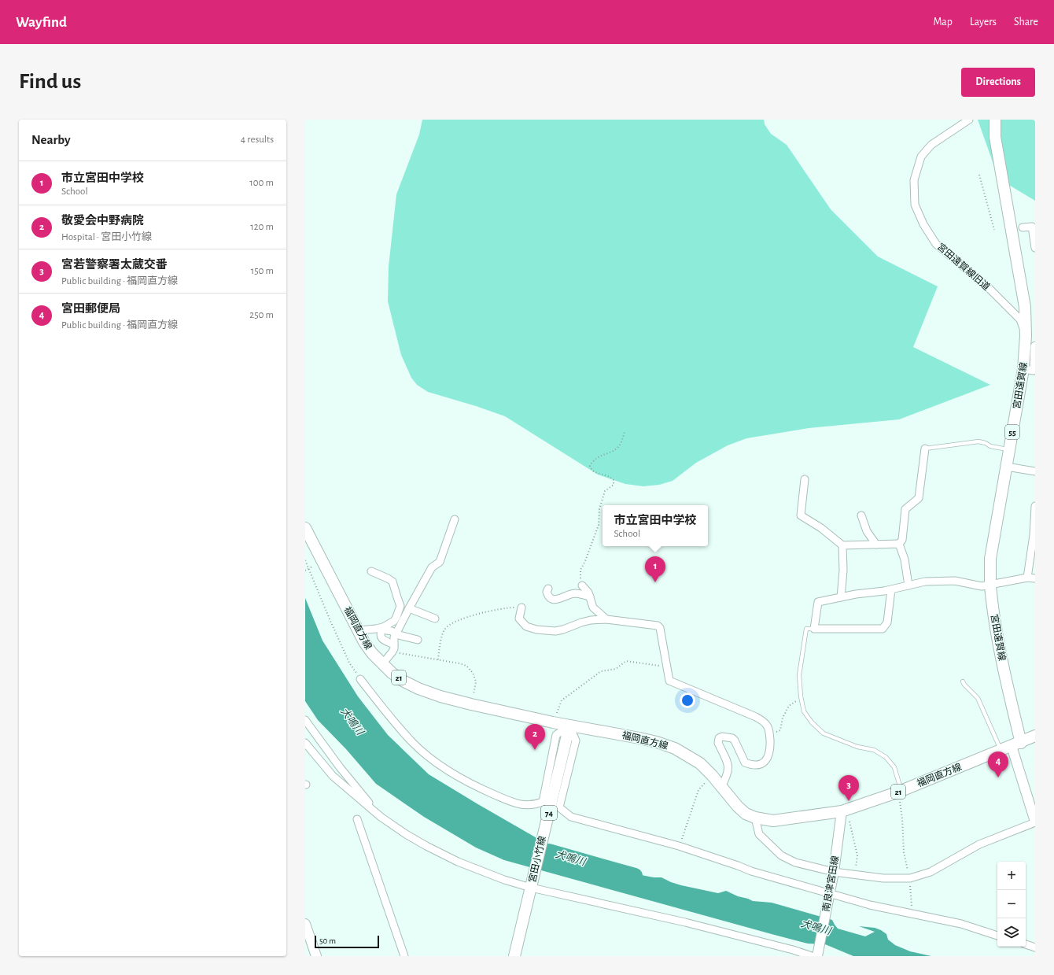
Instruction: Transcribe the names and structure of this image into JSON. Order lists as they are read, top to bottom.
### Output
{
  "streets": {
    "main road": [
      "宮田遠賀線",
      "55",
      "福岡直方線",
      "21",
      "74",
      "宮田小竹線",
      "南良津宮田線"
    ],
    "street": ["宮田遠賀線旧道"]
  },
  "crossings": [
    ["宮田遠賀線旧道", "宮田遠賀線"],
    ["宮田遠賀線", "福岡直方線"],
    ["福岡直方線", "宮田小竹線"],
    ["福岡直方線", "南良津宮田線"]
  ],
  "water": ["犬鳴川"],
  "scale_bar": "50 m",
  "page": {
    "header": "Wayfind",
    "nav": ["Map", "Layers", "Share"],
    "buttons": "Directions",
    "title": "Find us",
    "heading": ["Nearby", "4 results"],
    "list": [
      {
        "mark": "1",
        "name": "市立宮田中学校",
        "note": "School",
        "value": "100 m"
      },
      {
        "mark": "2",
        "name": "敬愛会中野病院",
        "note": "Hospital · 宮田小竹線",
        "value": "120 m"
      },
      {
        "mark": "3",
        "name": "宮若警察署太蔵交番",
        "note": "Public building · 福岡直方線",
        "value": "150 m"
      },
      {
        "mark": "4",
        "name": "宮田郵便局",
        "note": "Public building · 福岡直方線",
        "value": "250 m"
      }
    ],
    "popup": ["市立宮田中学校", "School"],
    "pins": [
      "1",
      "2",
      "4",
      "3"
    ],
    "map_buttons": ["+", "−"],
    "scale": "50 m"
  }
}
